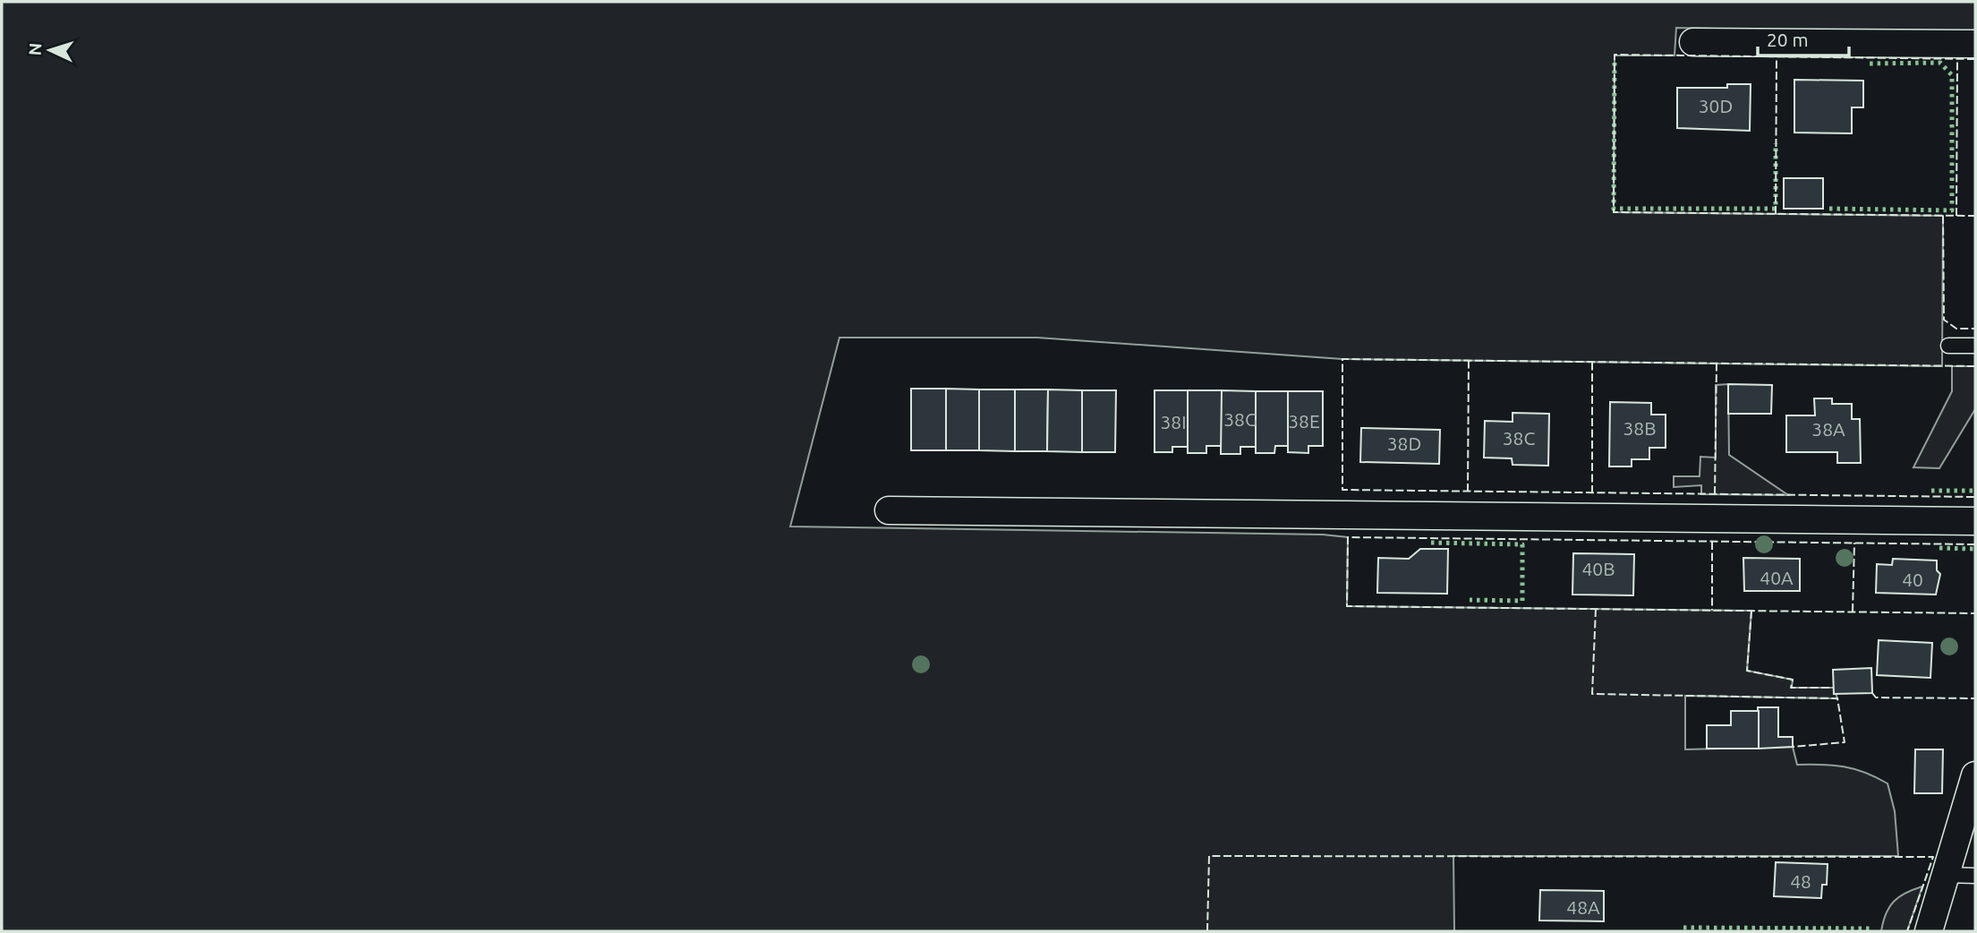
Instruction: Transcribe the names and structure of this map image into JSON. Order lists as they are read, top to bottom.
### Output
{
  "house_numbers": [
    "30D",
    "38G",
    "38E",
    "38I",
    "38B",
    "38A",
    "38C",
    "38D",
    "40B",
    "40A",
    "40",
    "48",
    "48A"
  ],
  "scale_bar": "20 m",
  "north": "left"
}
